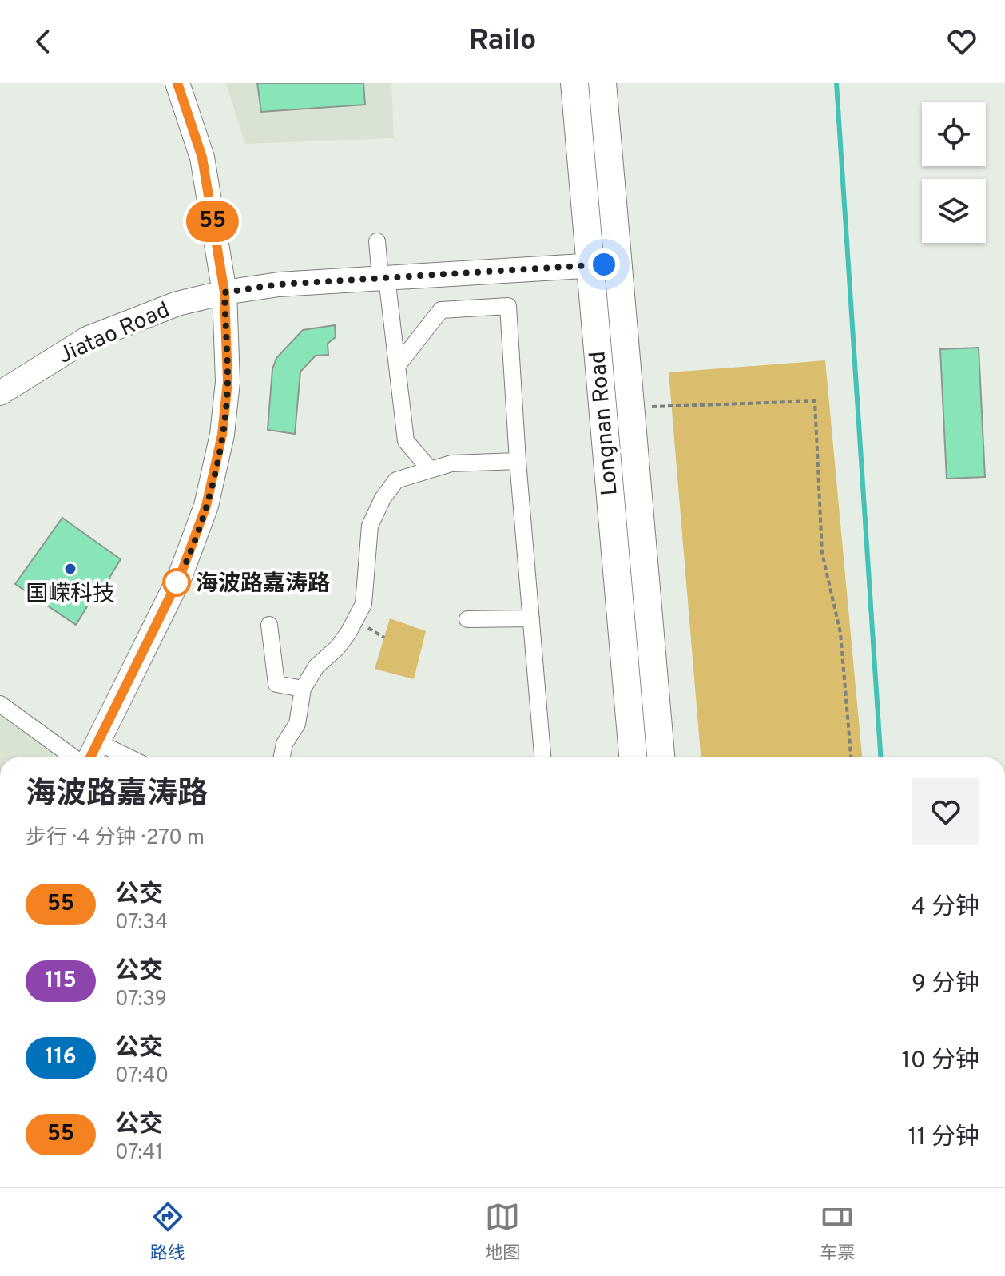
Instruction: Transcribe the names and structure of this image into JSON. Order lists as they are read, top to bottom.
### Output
{
  "streets": {
    "main road": ["Longnan Road"],
    "street": ["Jiatao Road"]
  },
  "crossings": [
    ["Jiatao Road", "Longnan Road"]
  ],
  "places": ["国嵘科技", "海波路嘉涛路"],
  "lines": ["bus line 55"],
  "page": {
    "header": "Railo",
    "on_map": "55",
    "heading": ["海波路嘉涛路", "步行 · 4 分钟 · 270 m"],
    "list": [
      {
        "mark": "55",
        "name": "公交",
        "note": "07:34",
        "value": "4 分钟"
      },
      {
        "mark": "115",
        "name": "公交",
        "note": "07:39",
        "value": "9 分钟"
      },
      {
        "mark": "116",
        "name": "公交",
        "note": "07:40",
        "value": "10 分钟"
      },
      {
        "mark": "55",
        "name": "公交",
        "note": "07:41",
        "value": "11 分钟"
      }
    ],
    "tabs": ["路线", "地图", "车票"]
  }
}
